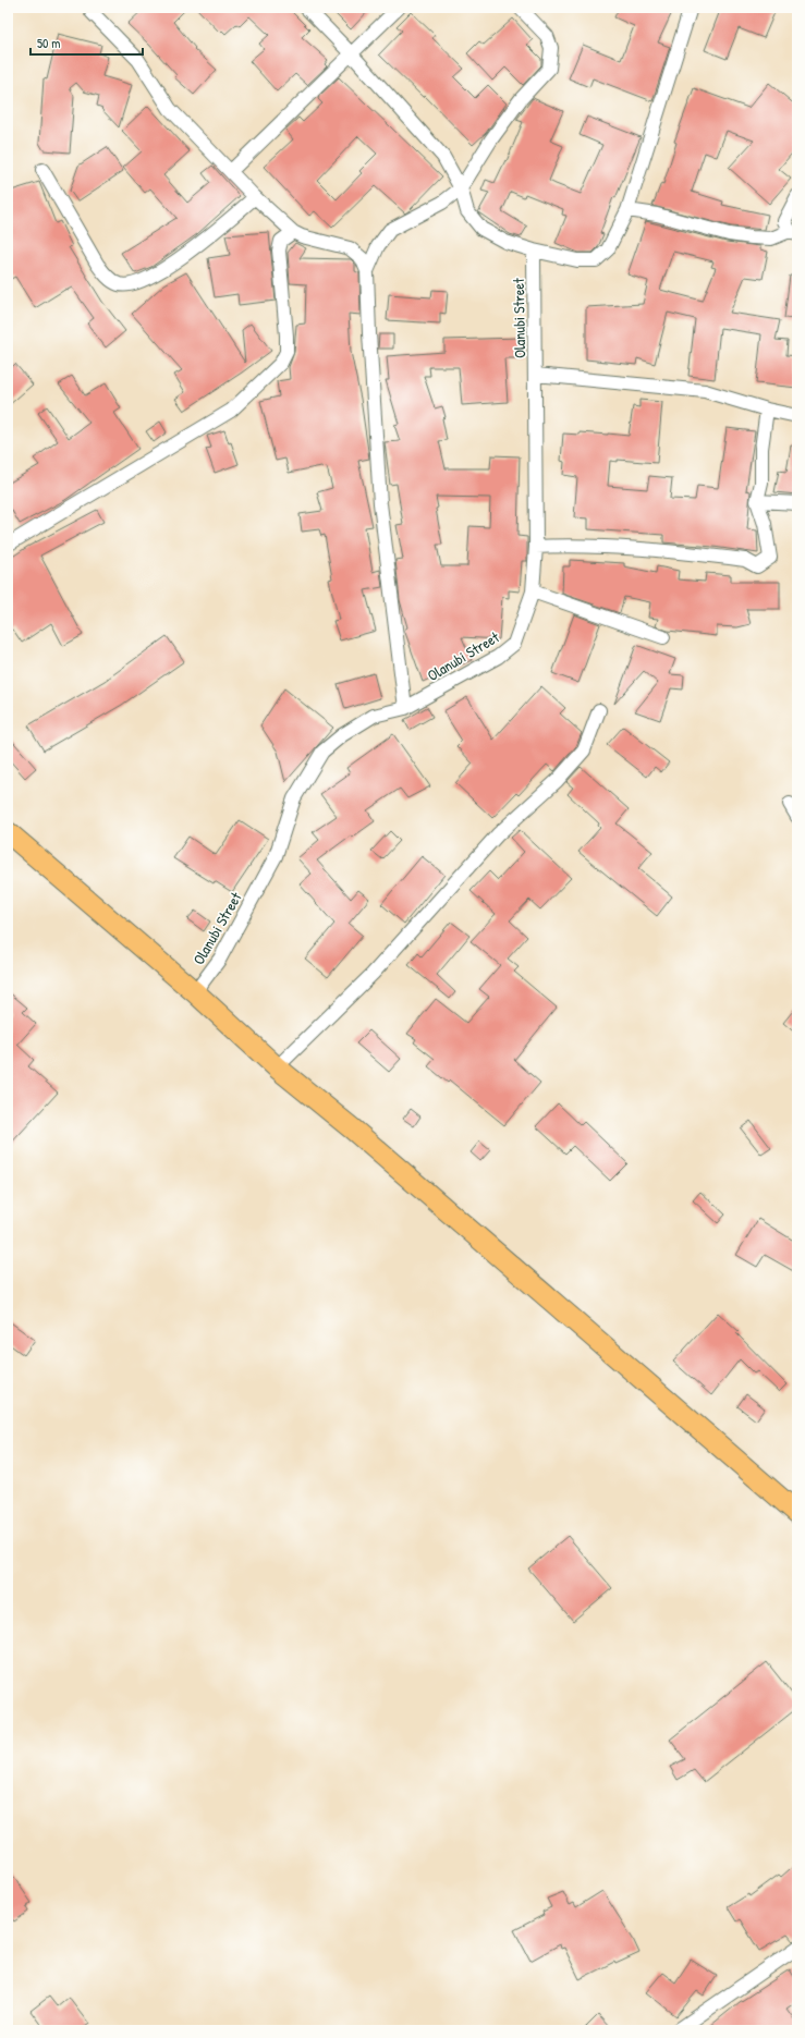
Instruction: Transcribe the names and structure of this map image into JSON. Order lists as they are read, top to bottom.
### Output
{
  "streets": {
    "street": ["Olanubi Street"]
  },
  "scale_bar": "50 m"
}
